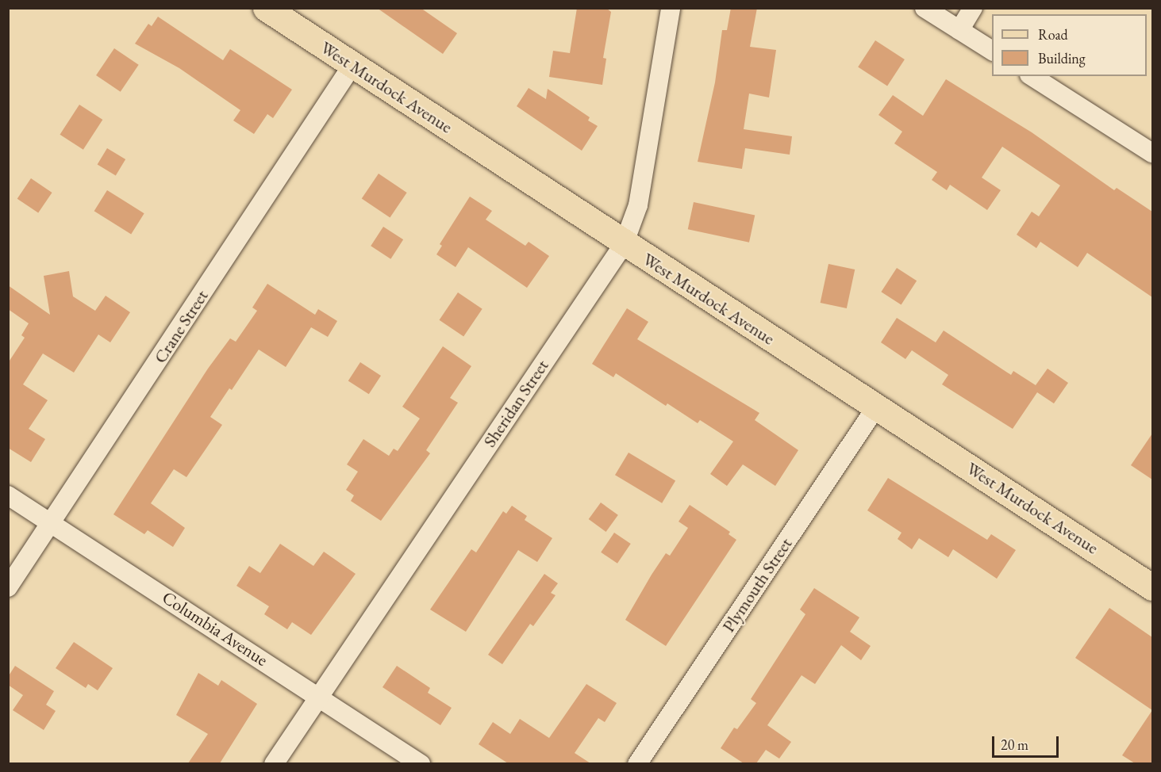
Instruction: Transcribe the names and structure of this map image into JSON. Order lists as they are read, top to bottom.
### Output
{
  "streets": {
    "main road": ["West Murdock Avenue"],
    "street": [
      "Crane Street",
      "Sheridan Street",
      "Plymouth Street",
      "Columbia Avenue"
    ]
  },
  "crossings": [
    ["West Murdock Avenue", "Crane Street"],
    ["West Murdock Avenue", "Sheridan Street"],
    ["West Murdock Avenue", "Plymouth Street"],
    ["Crane Street", "Columbia Avenue"],
    ["Sheridan Street", "Columbia Avenue"]
  ],
  "legend": ["Road", "Building"],
  "scale_bar": "20 m"
}
